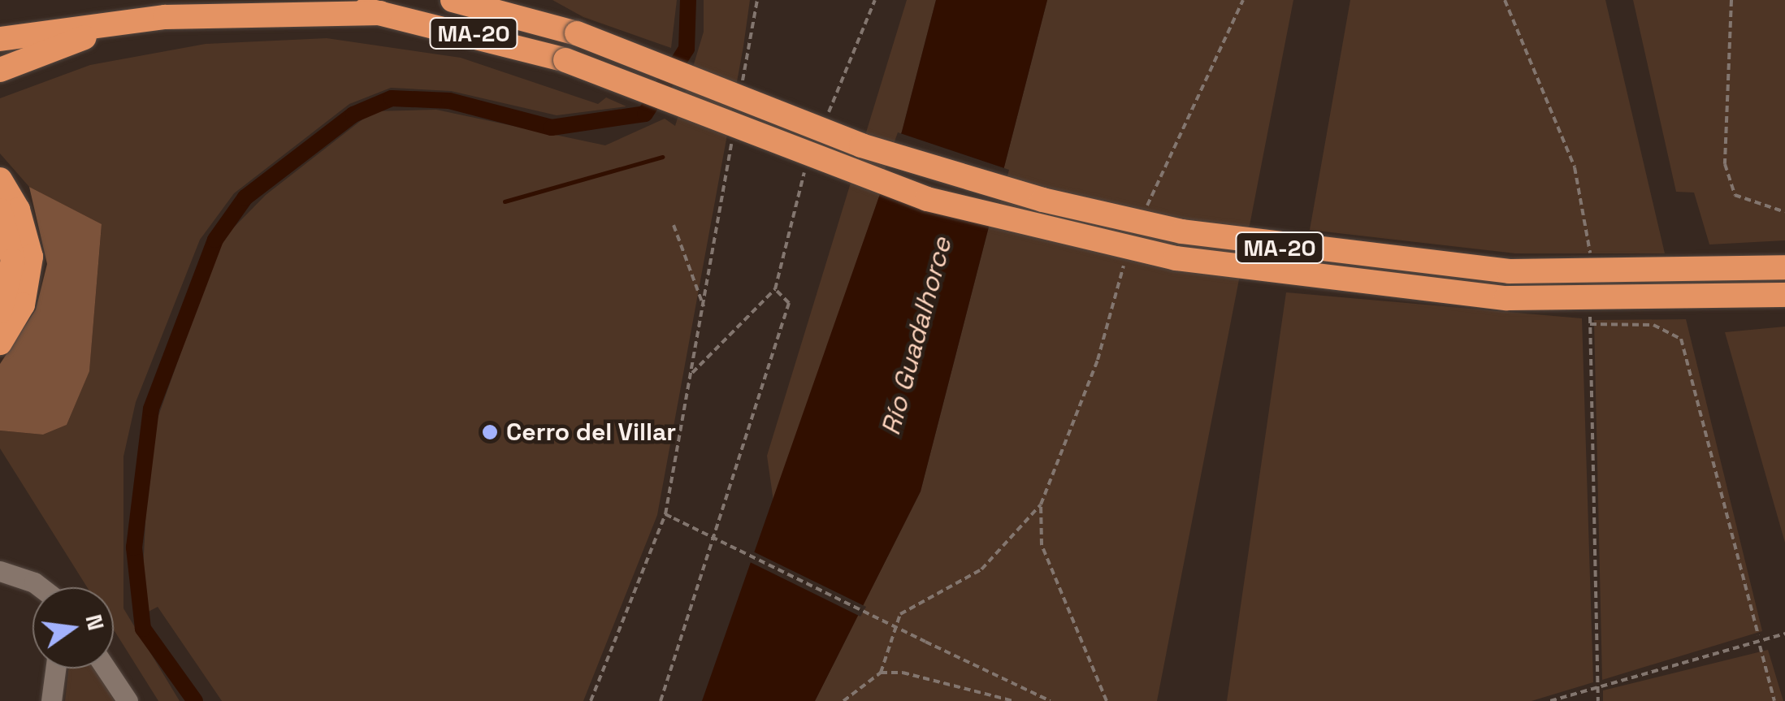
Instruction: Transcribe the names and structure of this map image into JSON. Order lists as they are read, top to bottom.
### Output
{
  "streets": {
    "highway": ["MA-20"]
  },
  "water": ["Río Guadalhorce"],
  "places": ["Cerro del Villar"],
  "north": "right"
}
